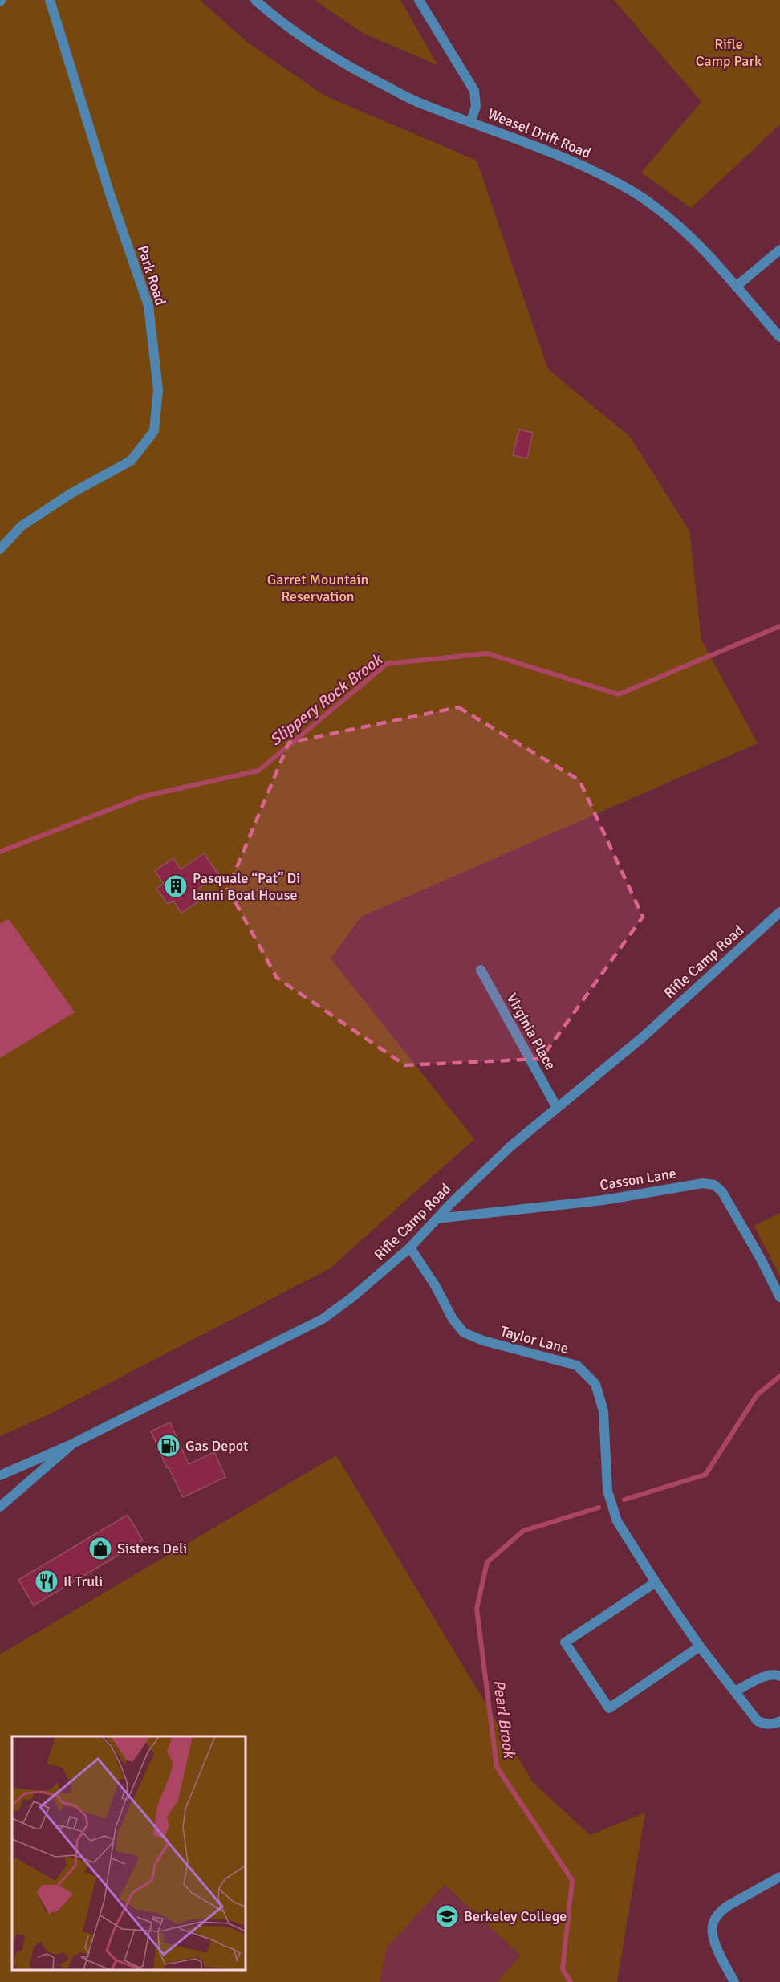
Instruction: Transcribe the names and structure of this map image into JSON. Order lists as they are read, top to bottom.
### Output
{
  "streets": {
    "street": [
      "Weasel Drift Road",
      "Park Road",
      "Rifle Camp Road",
      "Virginia Place",
      "Casson Lane",
      "Taylor Lane"
    ]
  },
  "crossings": [
    ["Rifle Camp Road", "Virginia Place"],
    ["Rifle Camp Road", "Casson Lane"],
    ["Rifle Camp Road", "Taylor Lane"]
  ],
  "water": ["Slippery Rock Brook", "Pearl Brook"],
  "parks": ["Rifle Camp Park", "Garret Mountain Reservation"],
  "places": {
    "building": ["Pasquale “Pat” Di lanni Boat House"],
    "fuel station": ["Gas Depot"],
    "shop": ["Sisters Deli"],
    "restaurant": ["Il Truli"],
    "school or university": ["Berkeley College"]
  }
}
